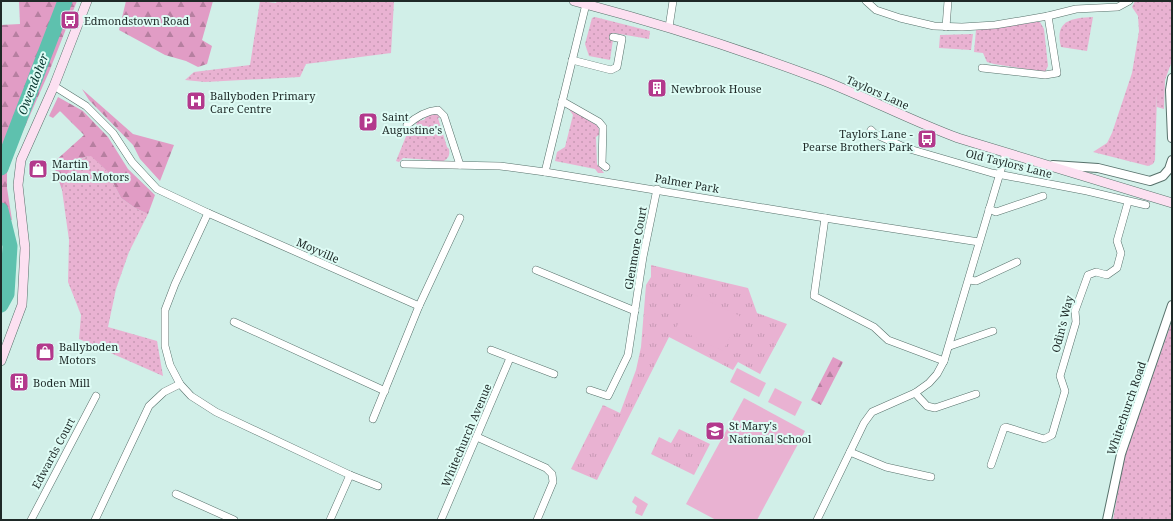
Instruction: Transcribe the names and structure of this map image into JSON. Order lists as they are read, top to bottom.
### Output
{
  "streets": {
    "main road": ["Taylors Lane"],
    "street": [
      "Old Taylors Lane",
      "Palmer Park",
      "Glenmore Court",
      "Moyville",
      "Odin's Way",
      "Whitechurch Road",
      "Whitechurch Avenue",
      "Edwards Court"
    ]
  },
  "crossings": [
    ["Old Taylors Lane", "Odin's Way"],
    ["Palmer Park", "Glenmore Court"]
  ],
  "water": ["Owendoher"],
  "places": {
    "bus stop": ["Edmondstown Road", "Taylors Lane - Pearse Brothers Park"],
    "building": ["Newbrook House", "Boden Mill"],
    "hospital": ["Ballyboden Primary Care Centre"],
    "parking": ["Saint Augustine's"],
    "shop": ["Martin Doolan Motors", "Ballyboden Motors"],
    "school or university": ["St Mary's National School"]
  }
}
